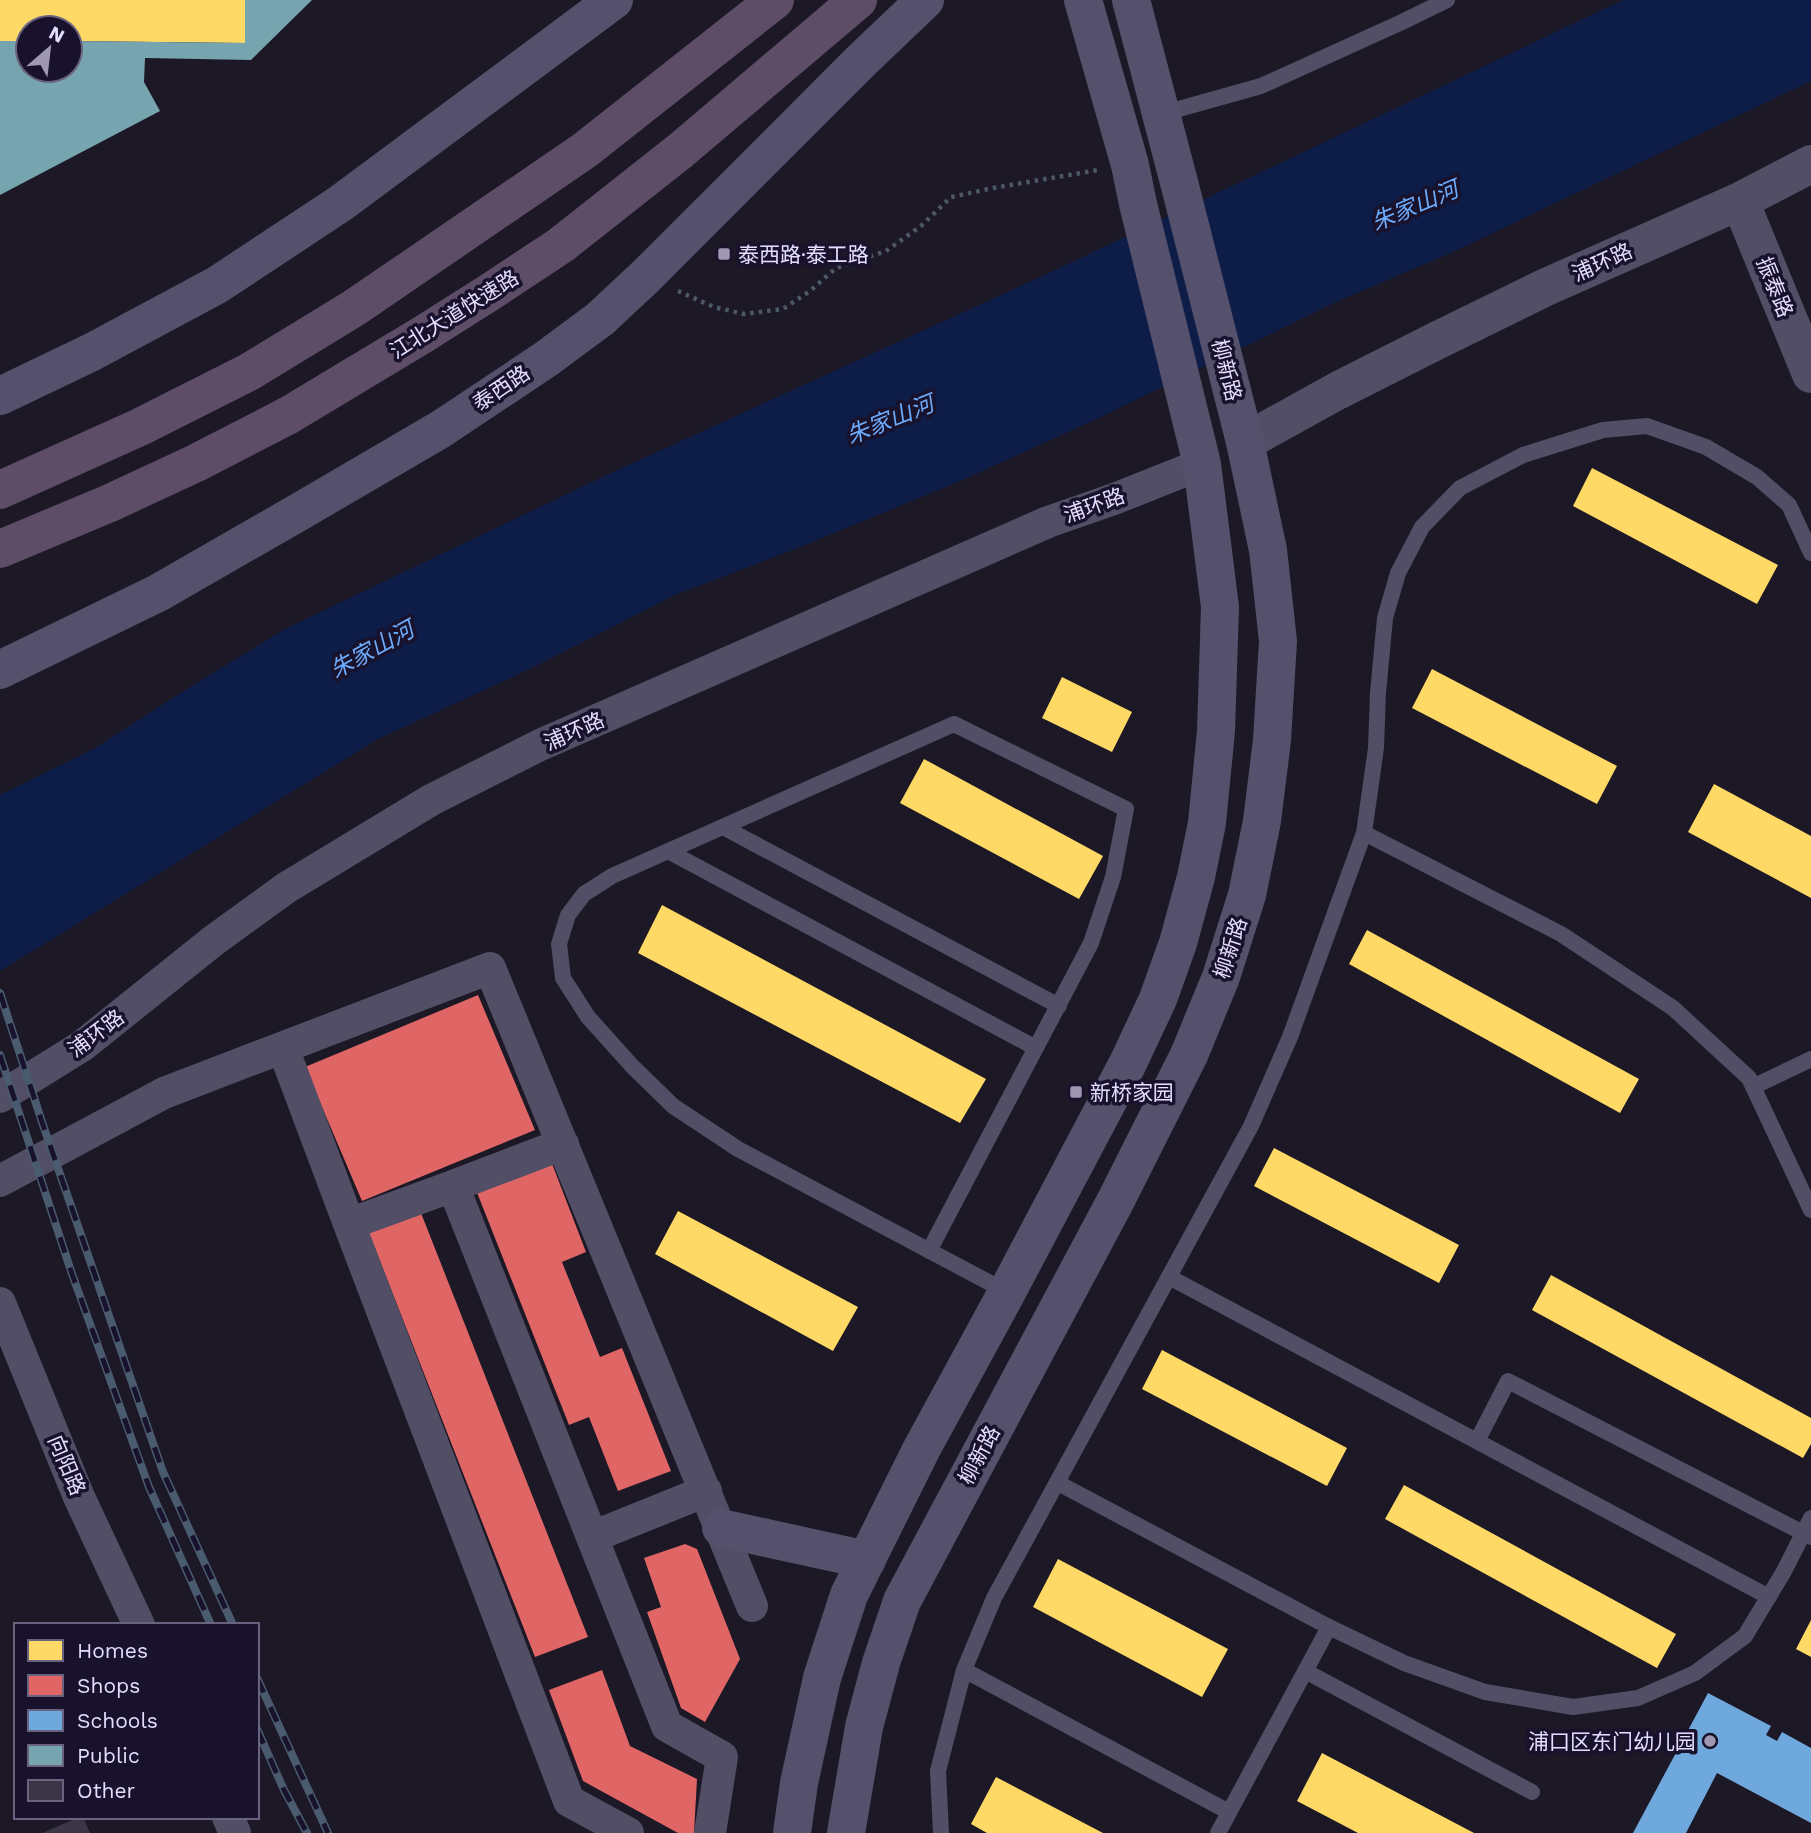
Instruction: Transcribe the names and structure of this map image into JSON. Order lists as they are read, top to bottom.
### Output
{
  "streets": {
    "highway": ["江北大道快速路"],
    "main road": ["柳新路", "泰西路"],
    "street": ["浦环路", "振泰路", "向阳路"]
  },
  "crossings": [
    ["浦环路", "振泰路"],
    ["浦环路", "柳新路"]
  ],
  "water": ["朱家山河"],
  "places": {
    "transit": ["泰西路·泰工路", "新桥家园"],
    "other": ["浦口区东门幼儿园"]
  },
  "legend": [
    "Homes",
    "Shops",
    "Schools",
    "Public",
    "Other"
  ],
  "north": "top right"
}
